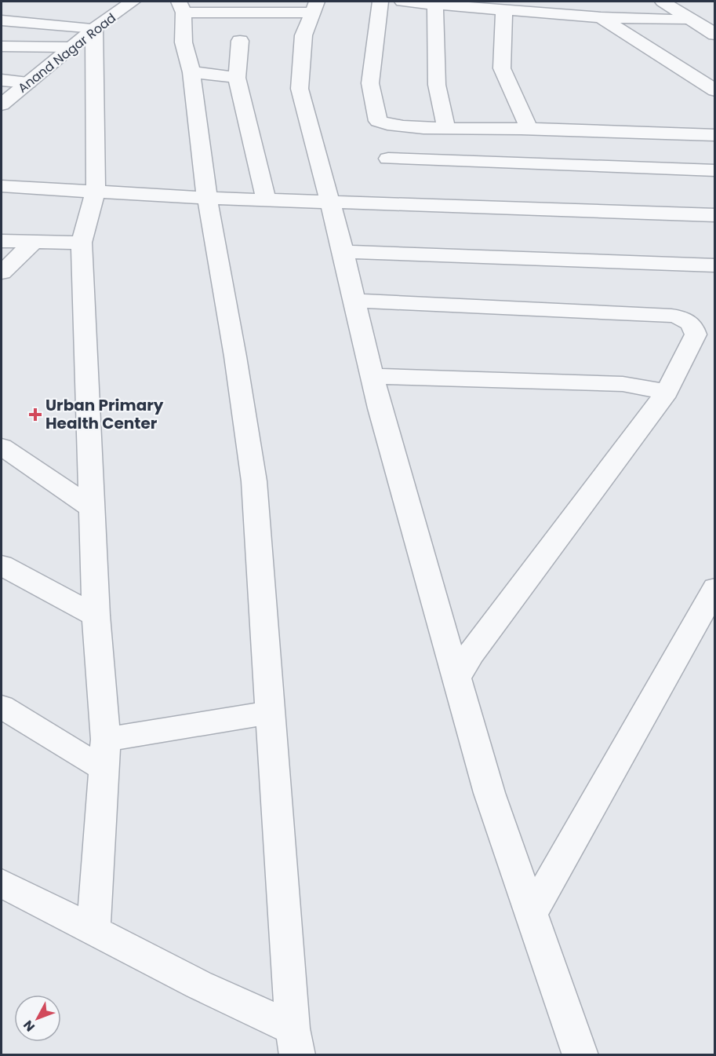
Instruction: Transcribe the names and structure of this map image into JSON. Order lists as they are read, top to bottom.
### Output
{
  "streets": {
    "street": ["Anand Nagar Road"]
  },
  "places": {
    "health": ["Urban Primary Health Center"]
  },
  "north": "bottom left"
}
